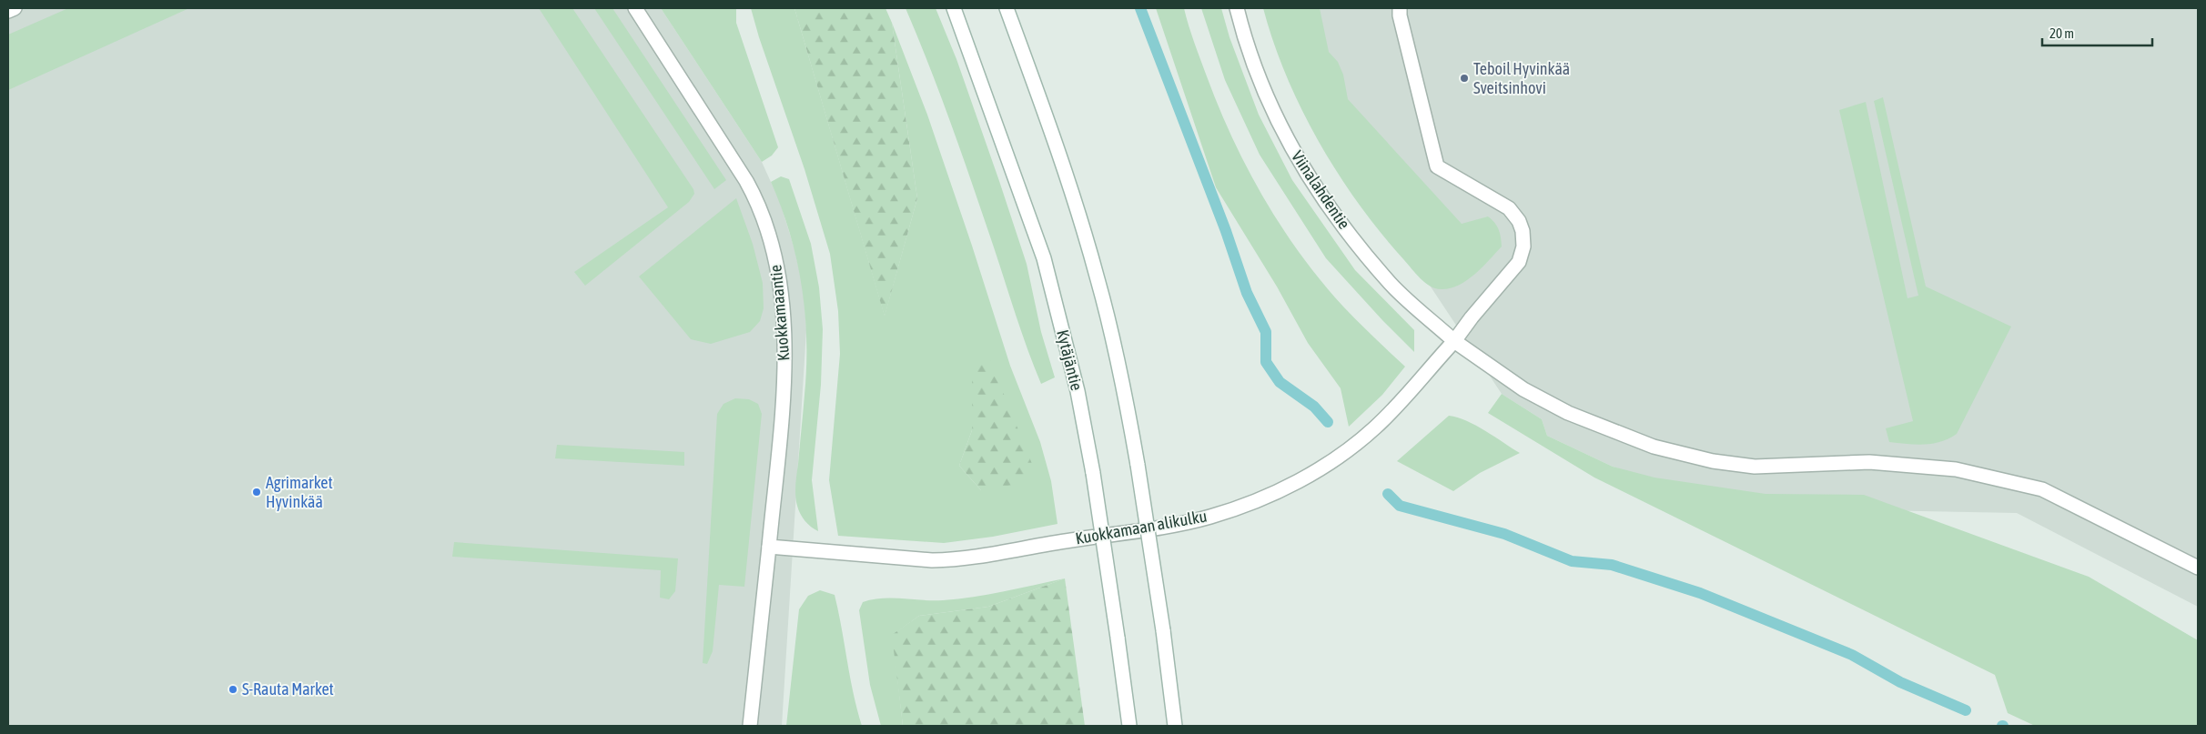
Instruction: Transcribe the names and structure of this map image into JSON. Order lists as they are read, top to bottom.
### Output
{
  "streets": {
    "street": [
      "Viinalahdentie",
      "Kuokkamaantie",
      "Kytäjäntie",
      "Kuokkamaan alikulku"
    ]
  },
  "crossings": [
    ["Viinalahdentie", "Kuokkamaan alikulku"],
    ["Kuokkamaantie", "Kuokkamaan alikulku"]
  ],
  "places": ["Teboil Hyvinkää Sveitsinhovi", "Agrimarket Hyvinkää", "S-Rauta Market"],
  "scale_bar": "20 m"
}
